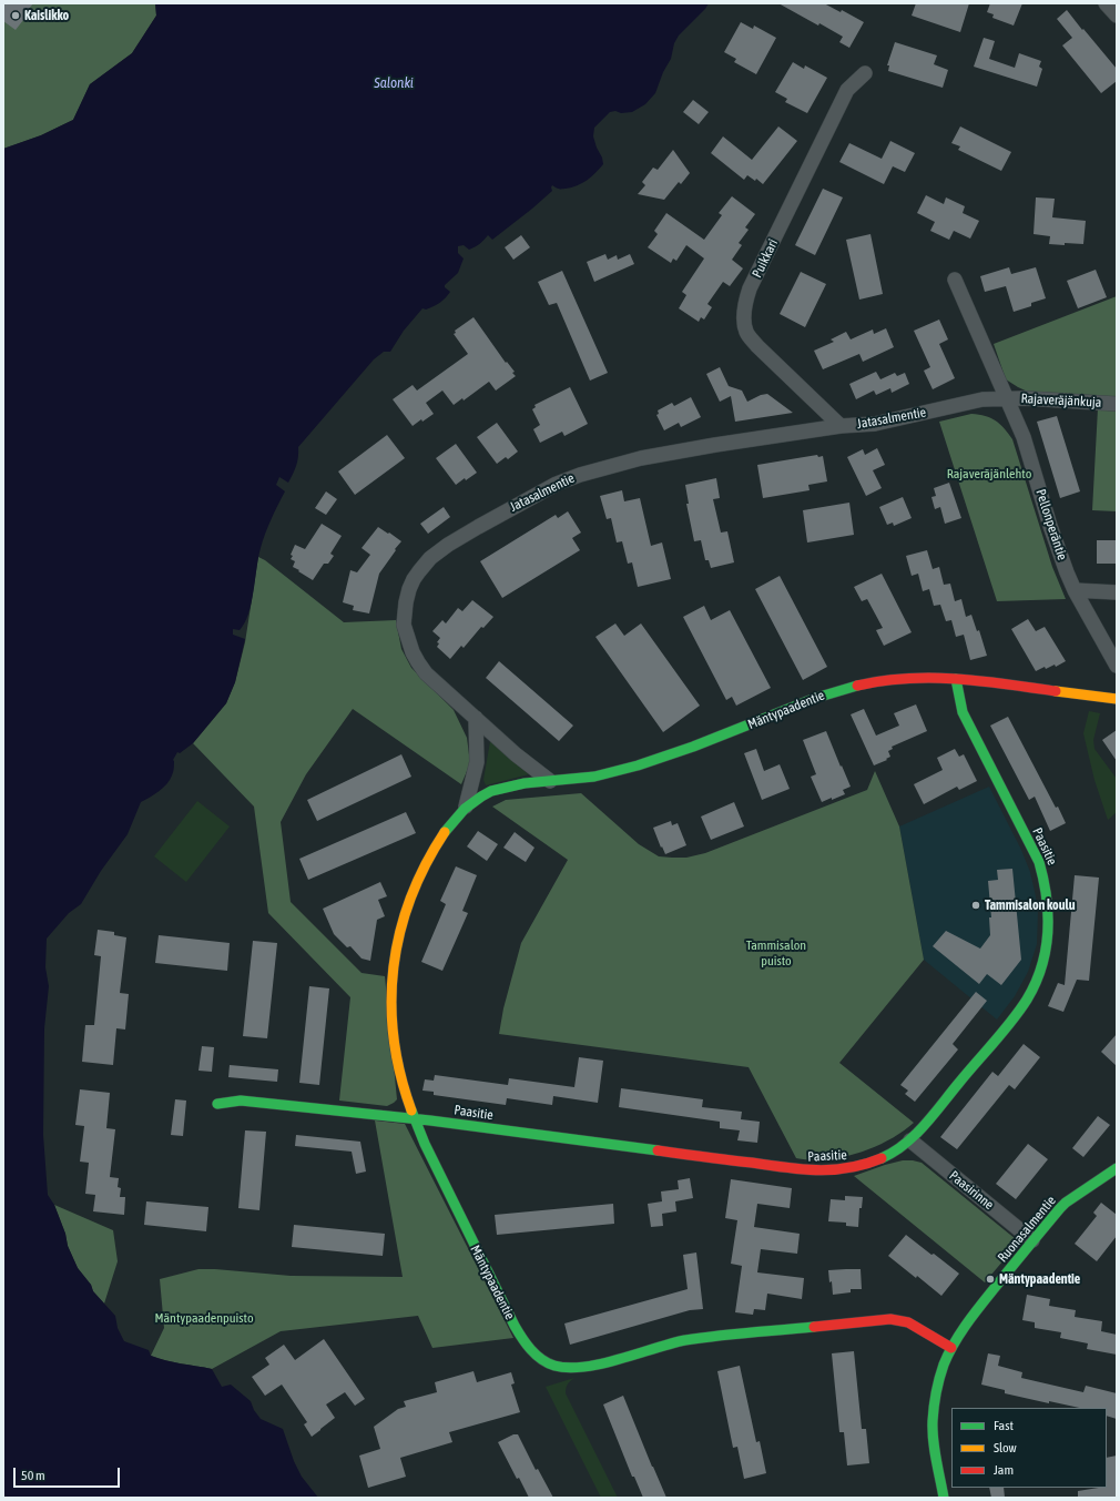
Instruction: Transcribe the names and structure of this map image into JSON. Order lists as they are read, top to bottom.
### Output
{
  "streets": {
    "street": [
      "Puikkari",
      "Rajaveräjänkuja",
      "Jatasalmentie",
      "Pellonperäntie",
      "Mäntypaadentie",
      "Paasitie",
      "Paasirinne",
      "Ruonasalmentie"
    ]
  },
  "crossings": [
    ["Puikkari", "Jatasalmentie"],
    ["Rajaveräjänkuja", "Jatasalmentie"],
    ["Rajaveräjänkuja", "Pellonperäntie"],
    ["Jatasalmentie", "Pellonperäntie"],
    ["Jatasalmentie", "Mäntypaadentie"],
    ["Mäntypaadentie", "Paasitie"],
    ["Mäntypaadentie", "Ruonasalmentie"],
    ["Paasitie", "Paasirinne"],
    ["Paasirinne", "Ruonasalmentie"]
  ],
  "water": ["Salonki"],
  "parks": ["Rajaveräjänlehto", "Tammisalon puisto", "Mäntypaadenpuisto"],
  "places": ["Kaislikko", "Tammisalon koulu", "Mäntypaadentie"],
  "legend": ["Fast", "Slow", "Jam"],
  "scale_bar": "50 m"
}
